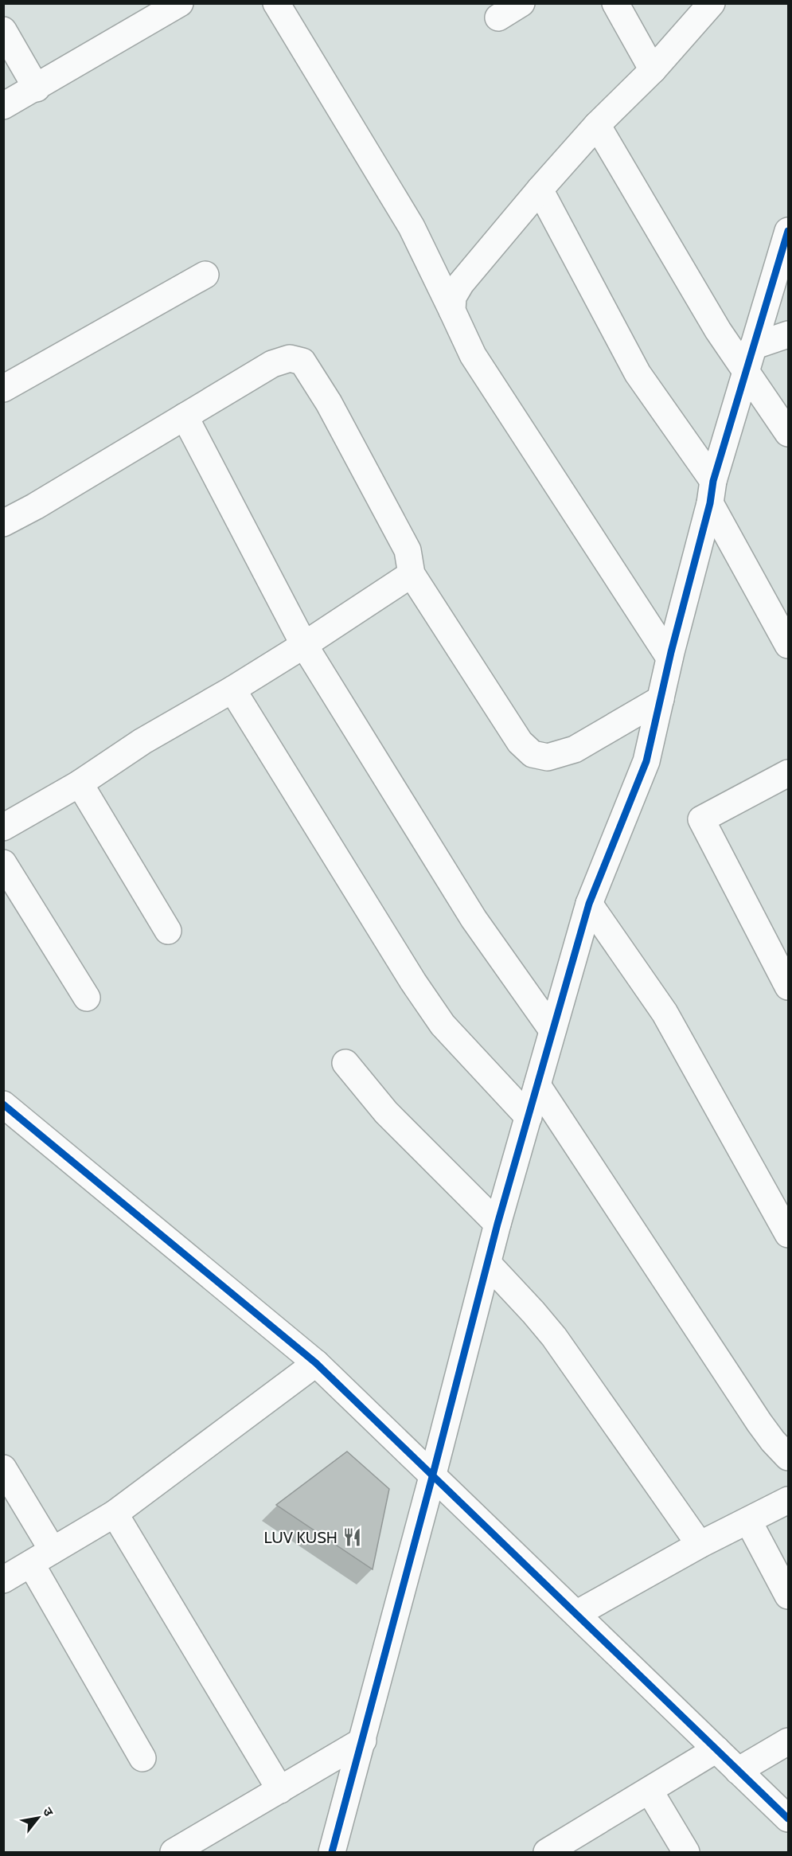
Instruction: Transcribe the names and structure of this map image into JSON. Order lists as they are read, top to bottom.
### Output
{
  "places": {
    "restaurant": ["LUV KUSH"]
  },
  "north": "top right"
}
